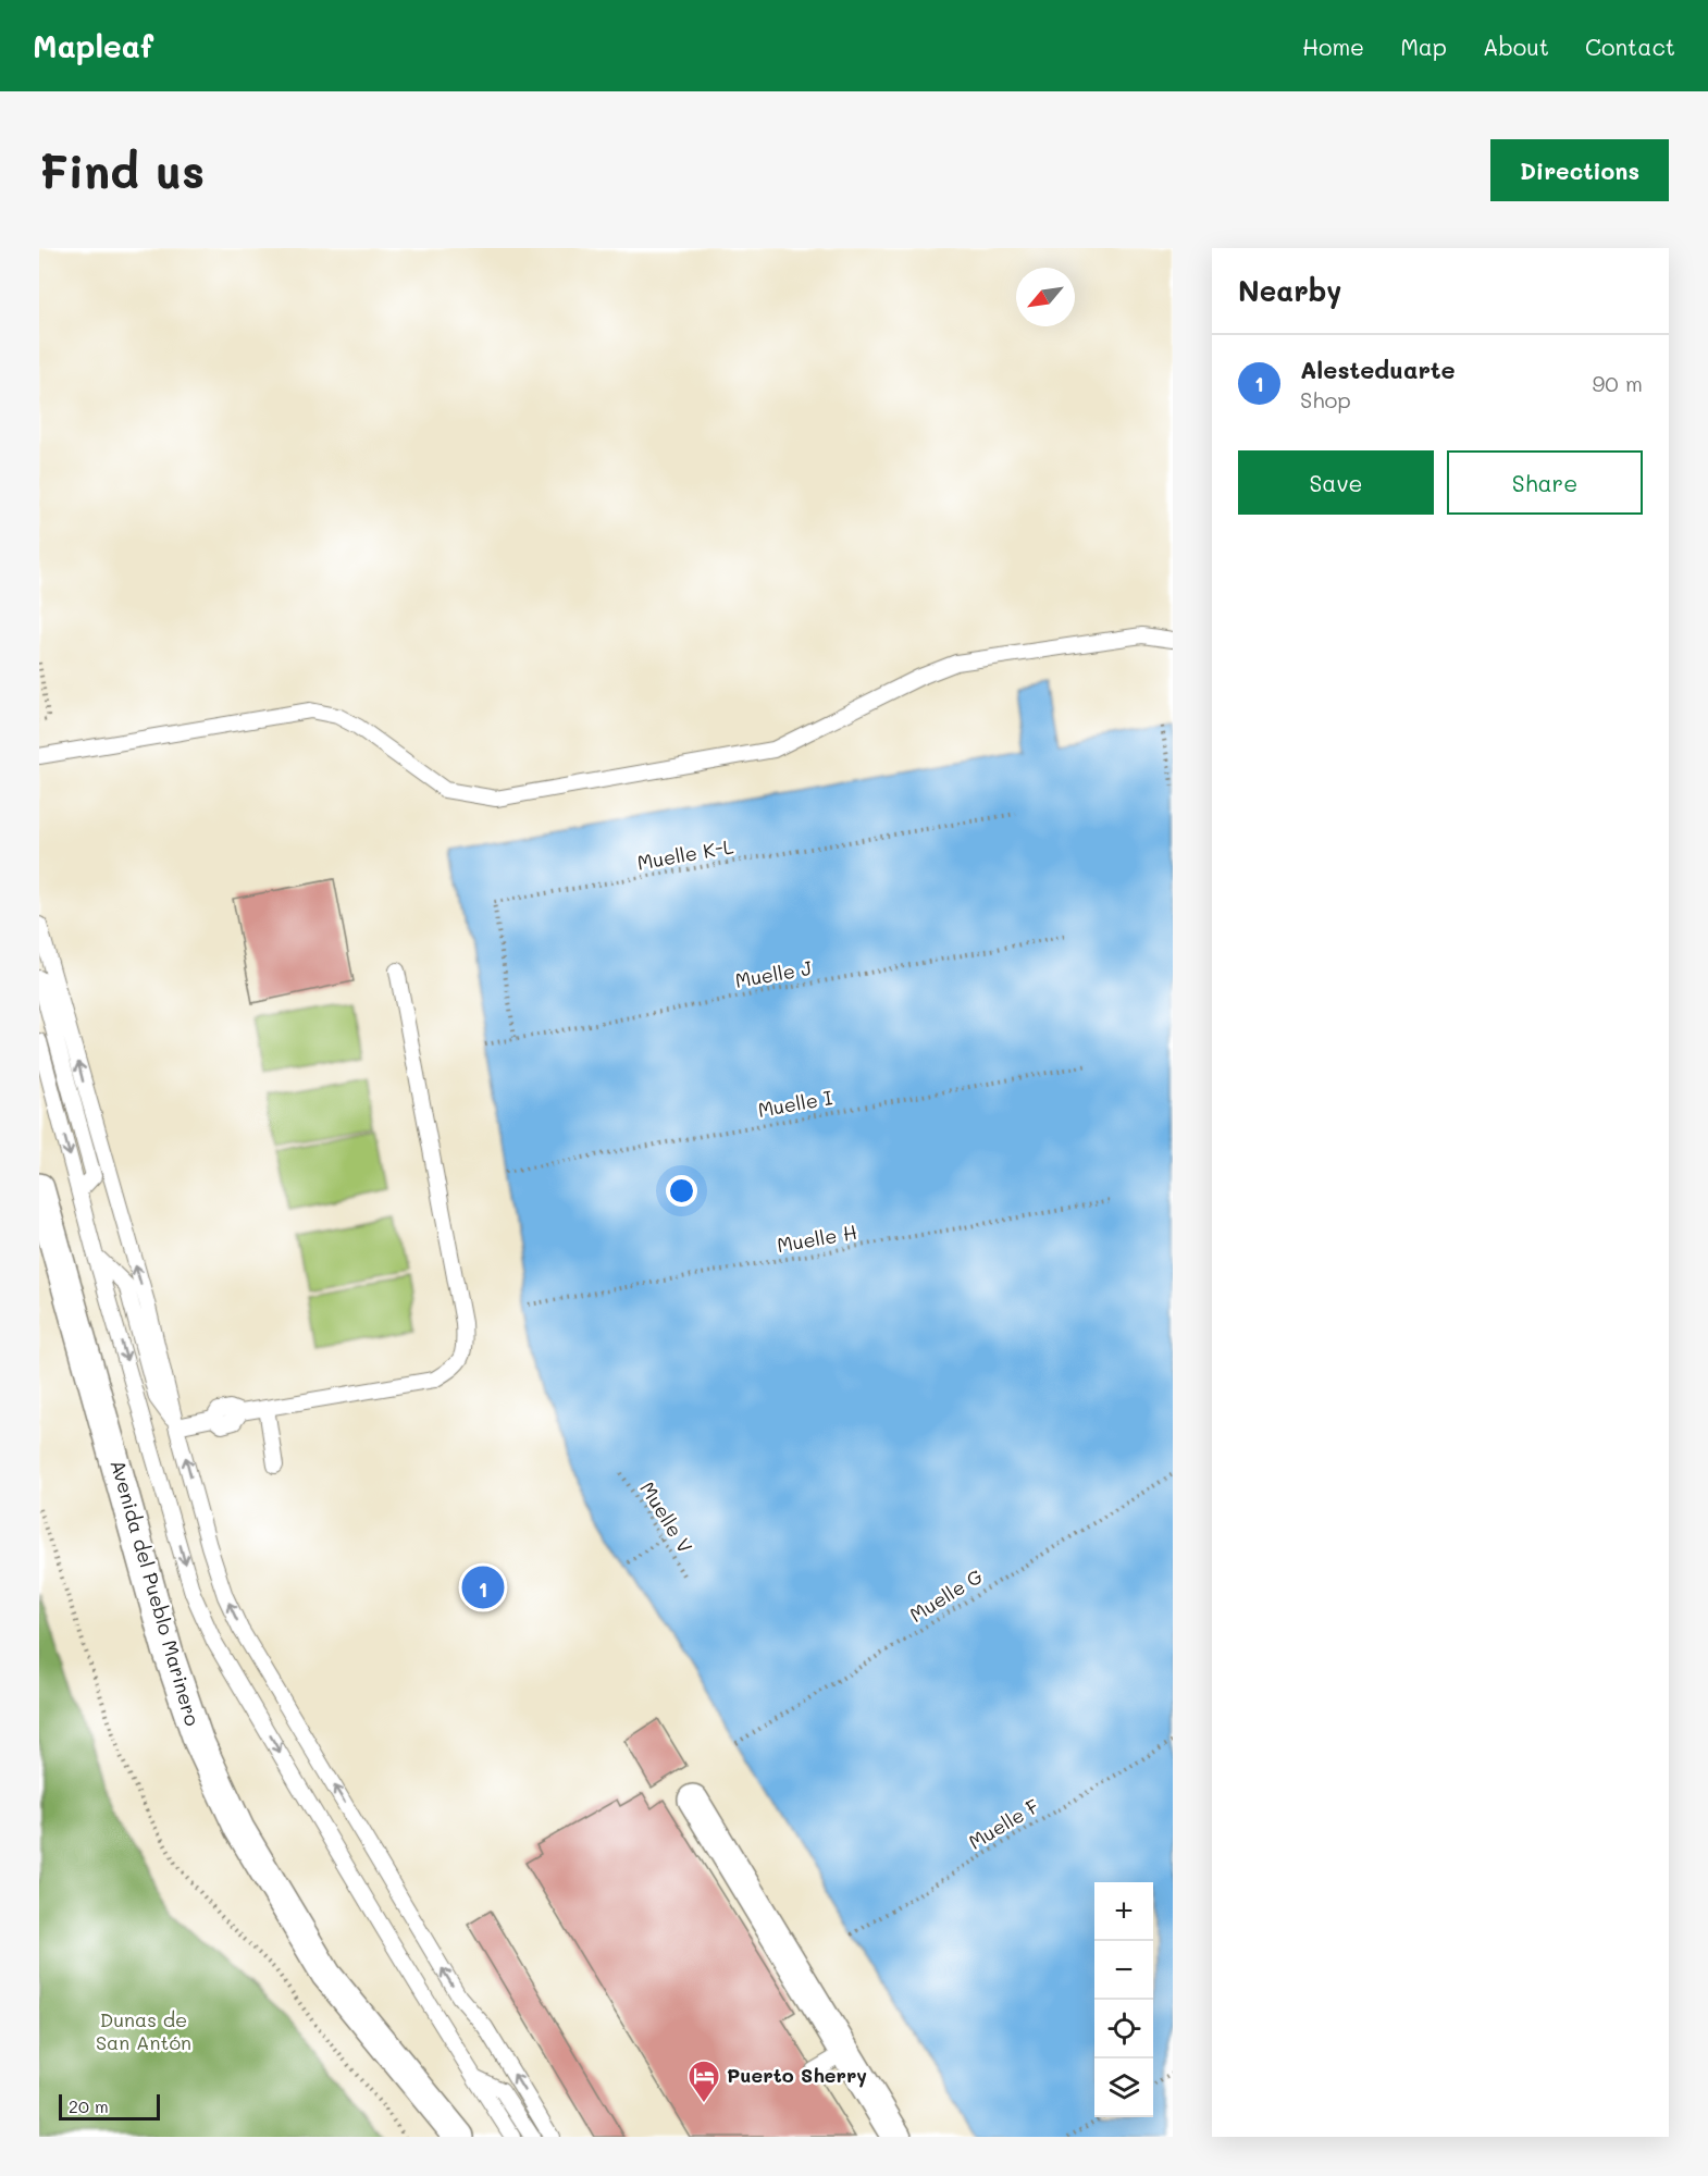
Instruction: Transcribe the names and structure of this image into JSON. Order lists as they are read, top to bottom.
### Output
{
  "streets": {
    "street": ["Avenida del Pueblo Marinero"],
    "path": [
      "Muelle K-L",
      "Muelle J",
      "Muelle I",
      "Muelle H",
      "Muelle V",
      "Muelle G",
      "Muelle F"
    ]
  },
  "crossings": [
    ["Muelle K-L", "Muelle J"]
  ],
  "parks": ["Dunas de San Antón"],
  "places": {
    "hotel": ["Puerto Sherry"]
  },
  "scale_bar": "20 m",
  "north": "bottom left",
  "page": {
    "header": "Mapleaf",
    "nav": [
      "Home",
      "Map",
      "About",
      "Contact"
    ],
    "buttons": [
      "Directions",
      ["Save", "Share"]
    ],
    "title": "Find us",
    "heading": "Nearby",
    "list": [
      {
        "mark": "1",
        "name": "Alesteduarte",
        "note": "Shop",
        "value": "90 m"
      }
    ],
    "pins": "1",
    "map_buttons": ["+", "−"],
    "scale": "20 m"
  }
}
